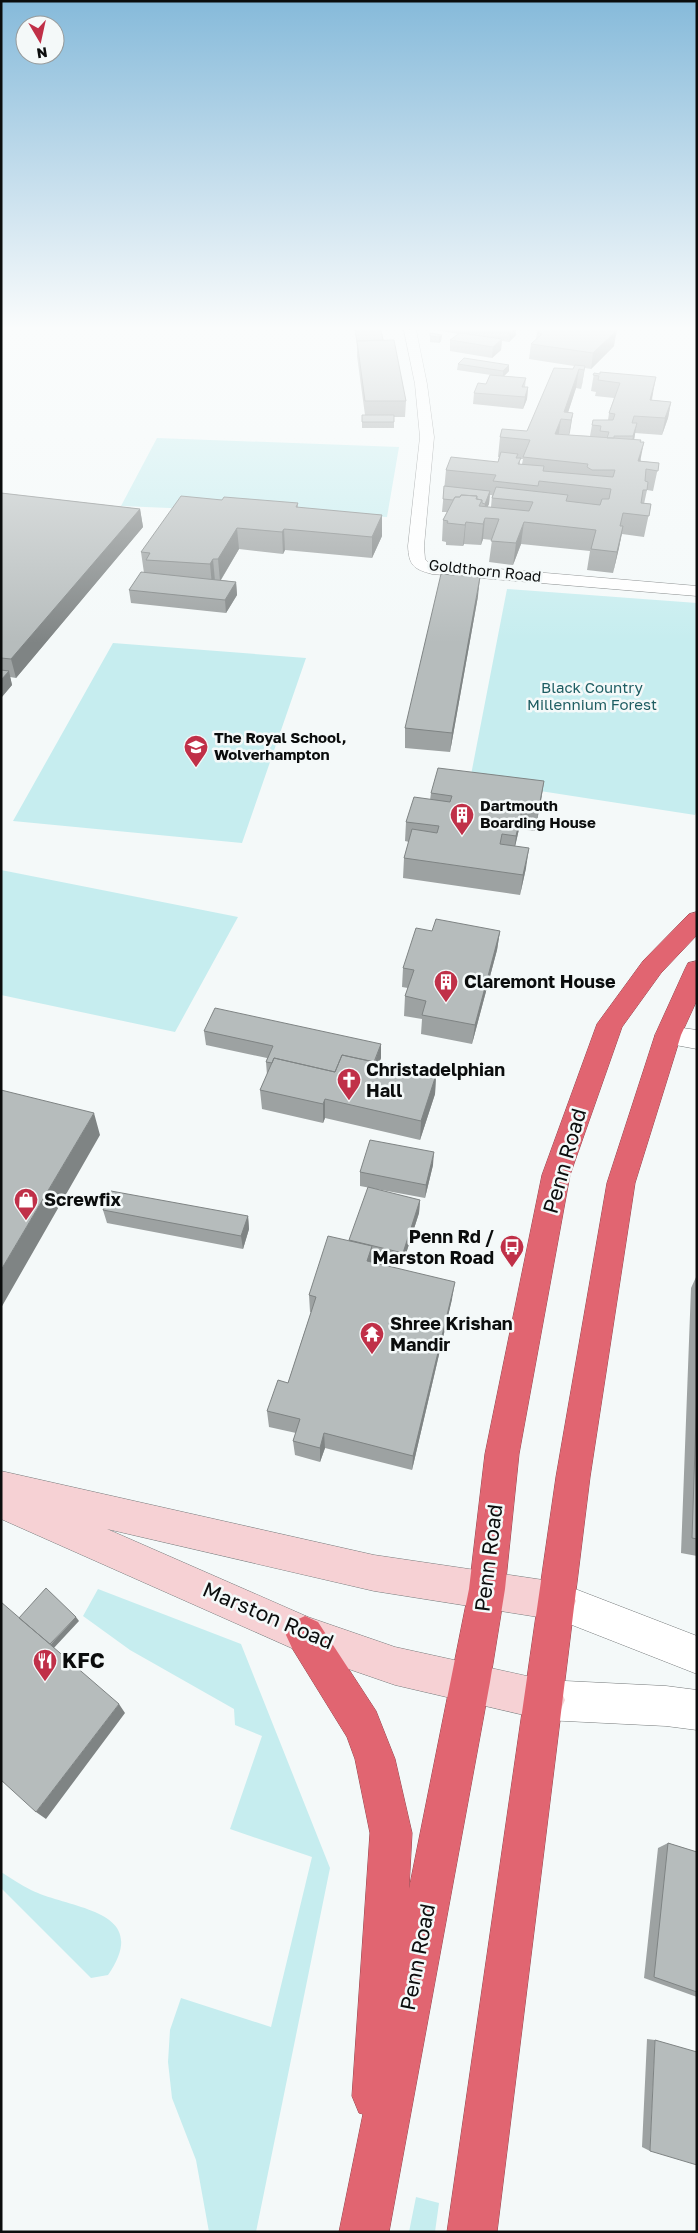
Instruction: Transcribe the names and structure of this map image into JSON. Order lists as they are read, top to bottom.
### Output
{
  "streets": {
    "highway": ["Penn Road"],
    "street": ["Goldthorn Road", "Marston Road"]
  },
  "crossings": [
    ["Penn Road", "Marston Road"]
  ],
  "parks": ["Black Country Millennium Forest"],
  "places": {
    "school or university": ["The Royal School, Wolverhampton"],
    "building": ["Dartmouth Boarding House", "Claremont House"],
    "church": ["Christadelphian Hall"],
    "shop": ["Screwfix"],
    "bus stop": ["Penn Rd / Marston Road"],
    "temple": ["Shree Krishan Mandir"],
    "restaurant": ["KFC"]
  },
  "north": "bottom"
}
